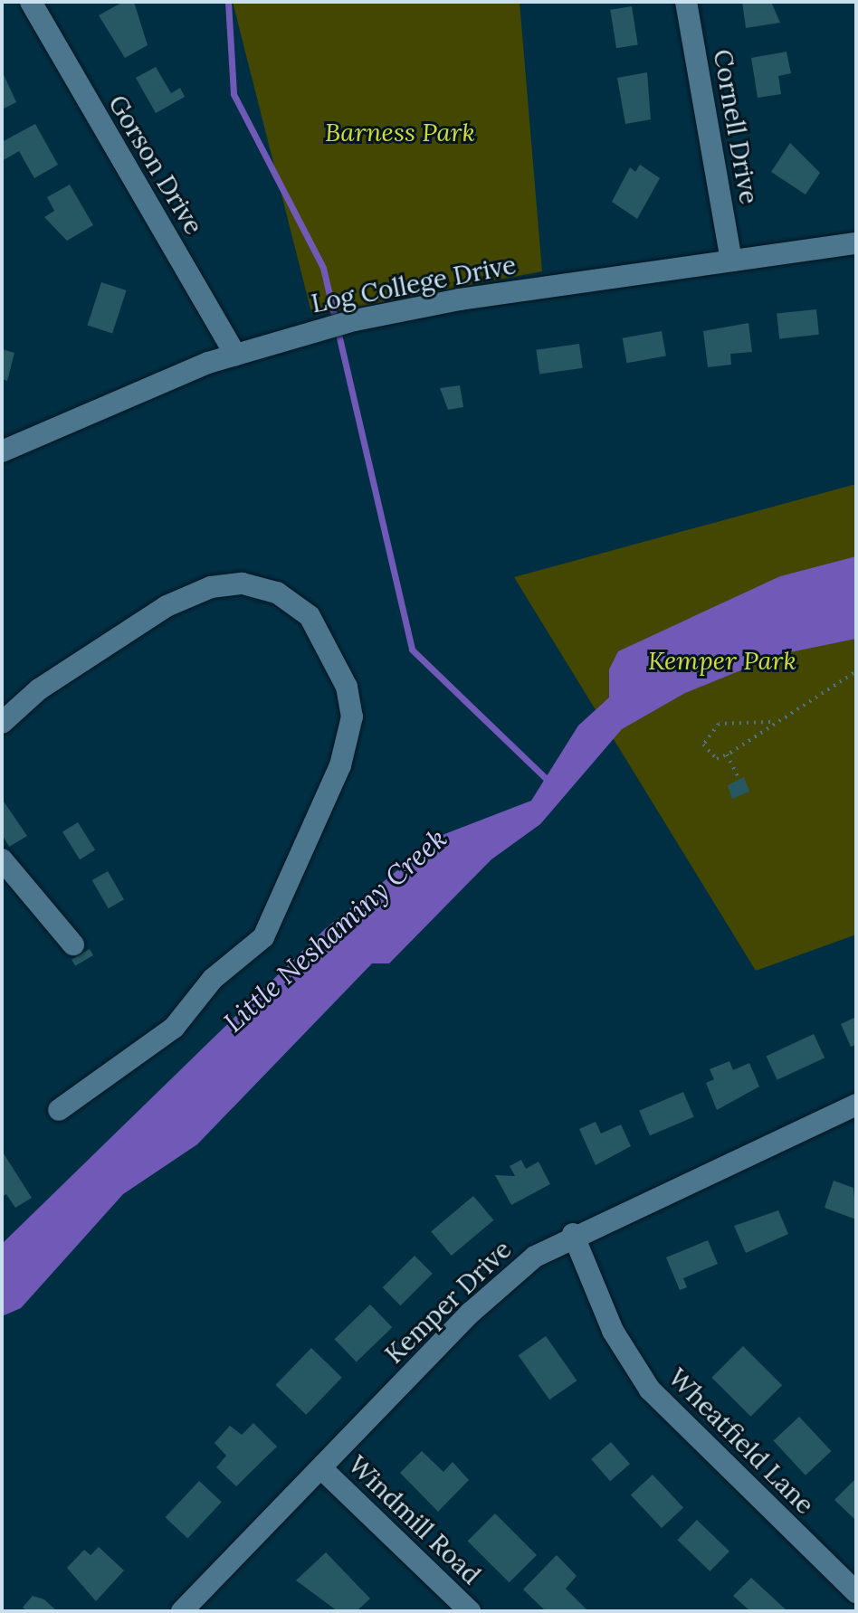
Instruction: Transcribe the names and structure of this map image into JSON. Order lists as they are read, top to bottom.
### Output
{
  "streets": {
    "street": [
      "Cornell Drive",
      "Gorson Drive",
      "Log College Drive",
      "Kemper Drive",
      "Wheatfield Lane",
      "Windmill Road"
    ]
  },
  "crossings": [
    ["Cornell Drive", "Log College Drive"],
    ["Gorson Drive", "Log College Drive"],
    ["Kemper Drive", "Wheatfield Lane"],
    ["Kemper Drive", "Windmill Road"]
  ],
  "water": ["Little Neshaminy Creek"],
  "parks": ["Barness Park", "Kemper Park"]
}
